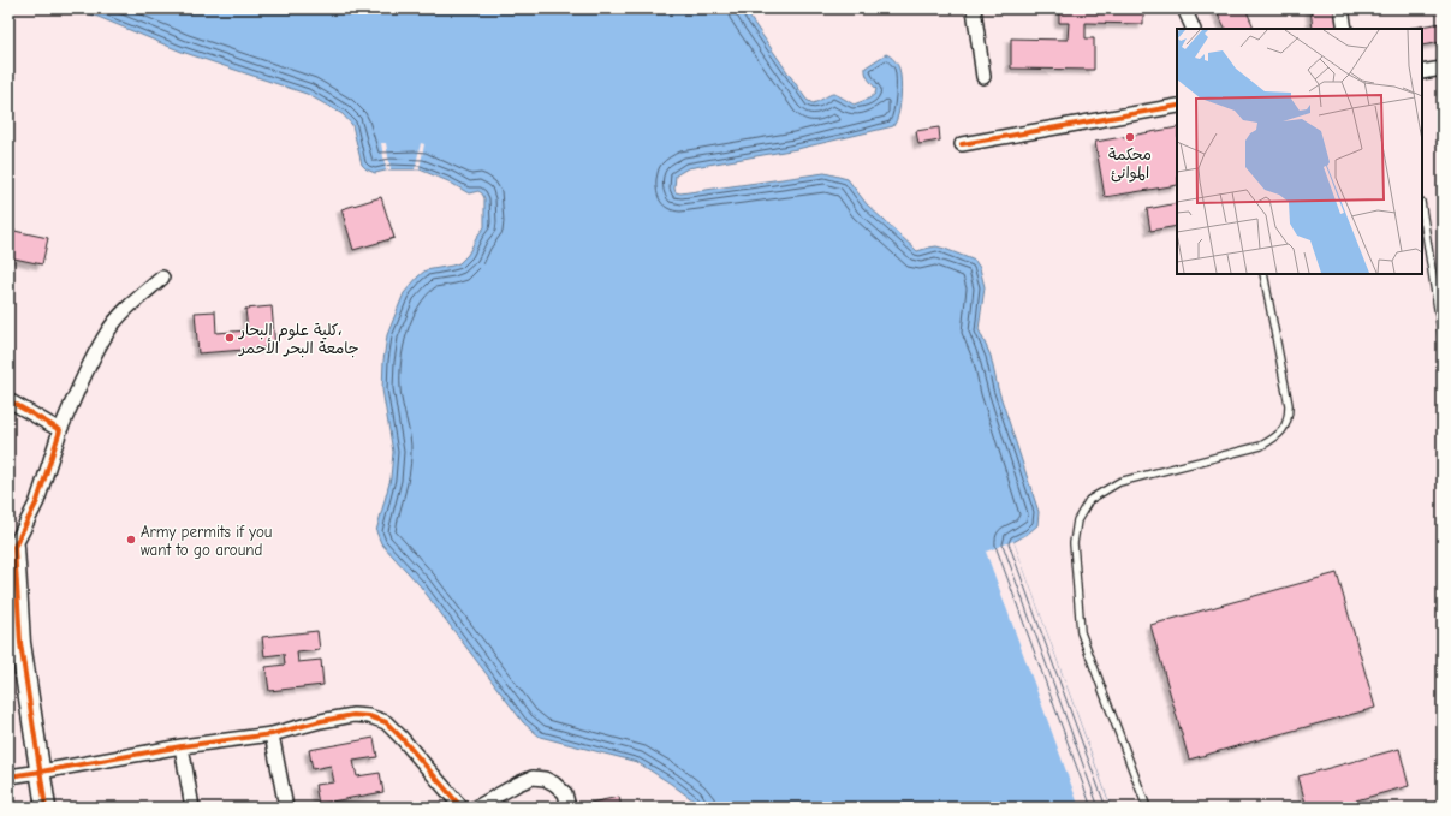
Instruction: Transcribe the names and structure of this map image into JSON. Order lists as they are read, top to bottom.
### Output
{
  "places": ["محكمة الموانئ", "كلية علوم البحار، جامعة البحر الأحمر", "Army permits if you want to go around"]
}
